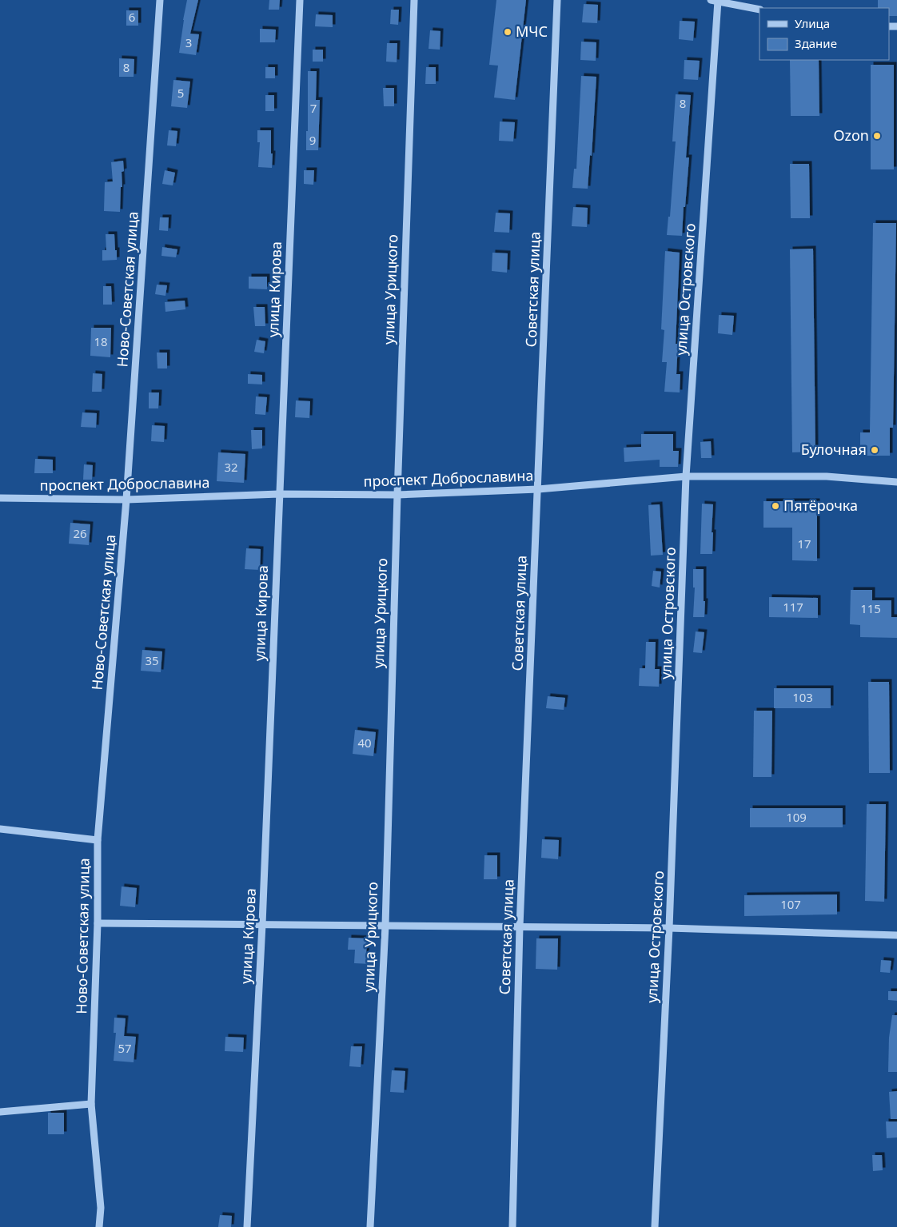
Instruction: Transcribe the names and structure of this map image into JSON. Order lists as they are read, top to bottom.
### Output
{
  "streets": {
    "street": [
      "Ново-Советская улица",
      "улица Кирова",
      "улица Урицкого",
      "Советская улица",
      "улица Островского",
      "проспект Доброславина"
    ]
  },
  "crossings": [
    ["Ново-Советская улица", "проспект Доброславина"],
    ["улица Кирова", "проспект Доброславина"],
    ["улица Урицкого", "проспект Доброславина"],
    ["Советская улица", "проспект Доброславина"],
    ["улица Островского", "проспект Доброславина"]
  ],
  "places": [
    "МЧС",
    "Ozon",
    "Булочная",
    "Пятёрочка"
  ],
  "house_numbers": [
    "6",
    "3",
    "8",
    "5",
    "8",
    "7",
    "9",
    "18",
    "32",
    "26",
    "17",
    "117",
    "115",
    "35",
    "103",
    "40",
    "109",
    "107",
    "57"
  ],
  "legend": ["Улица", "Здание"]
}
